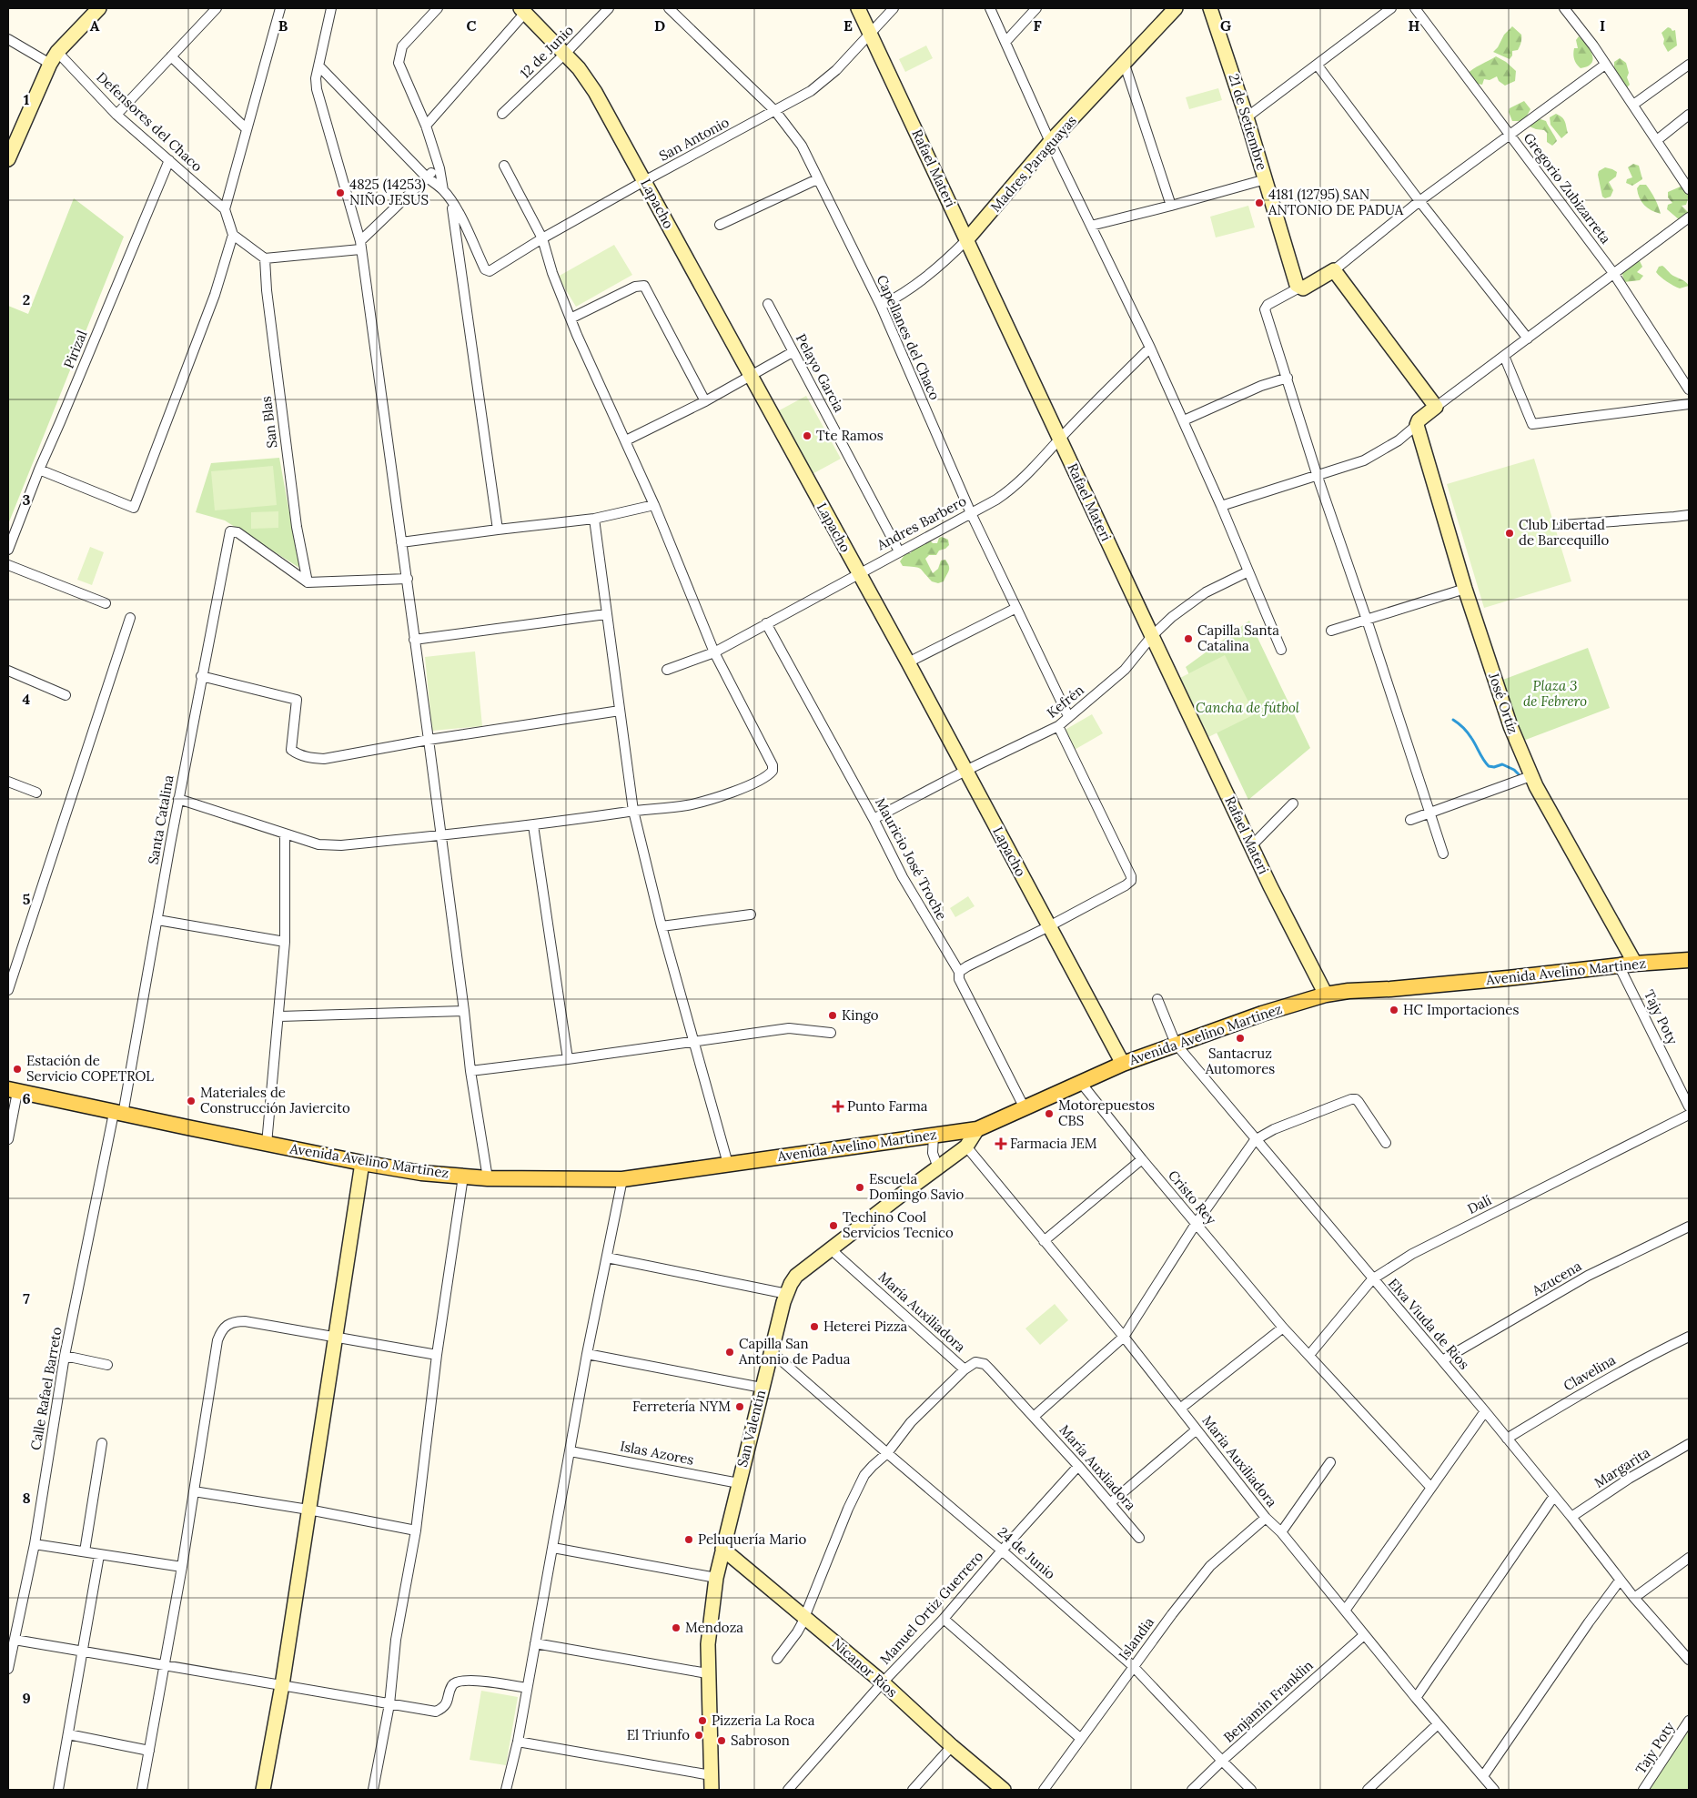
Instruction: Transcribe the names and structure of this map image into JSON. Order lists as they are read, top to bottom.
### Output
{
  "streets": {
    "main road": ["Avenida Avelino Martinez"],
    "street": [
      "12 de Junio",
      "Defensores del Chaco",
      "21 de Setiembre",
      "San Antonio",
      "Madres Paraguayas",
      "Rafael Materi",
      "Gregorio Zubizarreta",
      "Lapacho",
      "Capellanes del Chaco",
      "Pirizal",
      "Pelayo Garcia",
      "San Blas",
      "Andres Barbero",
      "Kefrén",
      "José Ortíz",
      "Santa Catalina",
      "Mauricio José Troche",
      "Tajy Poty",
      "Cristo Rey",
      "Dalí",
      "Azucena",
      "María Auxiliadora",
      "Elva Viuda de Rios",
      "Clavelina",
      "Calle Rafael Barreto",
      "San Valentín",
      "Islas Azores",
      "Maria Auxiliadora",
      "María Auxliadora",
      "Margarita",
      "24 de Junio",
      "Manuel Ortiz Guerrero",
      "Islandia",
      "Nicanor Ríos",
      "Benjamín Franklin"
    ]
  },
  "crossings": [
    ["12 de Junio", "Lapacho"],
    ["Defensores del Chaco", "Pirizal"],
    ["San Antonio", "Rafael Materi"],
    ["San Antonio", "Lapacho"],
    ["San Antonio", "Capellanes del Chaco"],
    ["Madres Paraguayas", "Rafael Materi"],
    ["Madres Paraguayas", "Capellanes del Chaco"],
    ["Rafael Materi", "Andres Barbero"],
    ["Rafael Materi", "Kefrén"],
    ["Rafael Materi", "Avenida Avelino Martinez"],
    ["Lapacho", "Andres Barbero"],
    ["Lapacho", "Kefrén"],
    ["Lapacho", "Avenida Avelino Martinez"],
    ["Capellanes del Chaco", "Andres Barbero"],
    ["Capellanes del Chaco", "Kefrén"],
    ["Pelayo Garcia", "Andres Barbero"],
    ["San Blas", "Santa Catalina"],
    ["Andres Barbero", "Mauricio José Troche"],
    ["Kefrén", "Mauricio José Troche"],
    ["José Ortíz", "Avenida Avelino Martinez"],
    ["Santa Catalina", "Avenida Avelino Martinez"],
    ["Santa Catalina", "Calle Rafael Barreto"],
    ["Mauricio José Troche", "Avenida Avelino Martinez"],
    ["Avenida Avelino Martinez", "Tajy Poty"],
    ["Avenida Avelino Martinez", "Cristo Rey"],
    ["Avenida Avelino Martinez", "Elva Viuda de Rios"],
    ["Avenida Avelino Martinez", "Calle Rafael Barreto"],
    ["Avenida Avelino Martinez", "San Valentín"],
    ["Cristo Rey", "Dalí"],
    ["Dalí", "Elva Viuda de Rios"],
    ["Azucena", "Elva Viuda de Rios"],
    ["María Auxiliadora", "San Valentín"],
    ["María Auxiliadora", "María Auxliadora"],
    ["Elva Viuda de Rios", "Clavelina"],
    ["Elva Viuda de Rios", "Margarita"],
    ["San Valentín", "Islas Azores"],
    ["San Valentín", "Maria Auxiliadora"],
    ["San Valentín", "24 de Junio"],
    ["San Valentín", "Nicanor Ríos"],
    ["Maria Auxiliadora", "Islandia"],
    ["Maria Auxiliadora", "Benjamín Franklin"],
    ["María Auxliadora", "Manuel Ortiz Guerrero"],
    ["24 de Junio", "Manuel Ortiz Guerrero"],
    ["24 de Junio", "Islandia"],
    ["24 de Junio", "Benjamín Franklin"],
    ["Manuel Ortiz Guerrero", "Nicanor Ríos"]
  ],
  "parks": ["Plaza 3 de Febrero", "Cancha de fútbol"],
  "places": {
    "other": [
      "4825 (14253) NIÑO JESUS",
      "4181 (12795) SAN ANTONIO DE PADUA",
      "Tte Ramos",
      "Club Libertad de Barcequillo",
      "Capilla Santa Catalina",
      "HC Importaciones",
      "Kingo",
      "Santacruz Automores",
      "Estación de Servicio COPETROL",
      "Materiales de Construcción Javiercito",
      "Motorepuestos CBS",
      "Escuela Domingo Savio",
      "Techino Cool Servicios Tecnico",
      "Heterei Pizza",
      "Capilla San Antonio de Padua",
      "Ferretería NYM",
      "Peluquería Mario",
      "Mendoza",
      "Pizzeria La Roca",
      "El Triunfo",
      "Sabroson"
    ],
    "health": ["Punto Farma", "Farmacia JEM"]
  },
  "grid": {
    "columns": [
      "A",
      "B",
      "C",
      "D",
      "E",
      "F",
      "G",
      "H",
      "I"
    ],
    "rows": [
      "1",
      "2",
      "3",
      "4",
      "5",
      "6",
      "7",
      "8",
      "9"
    ]
  }
}
